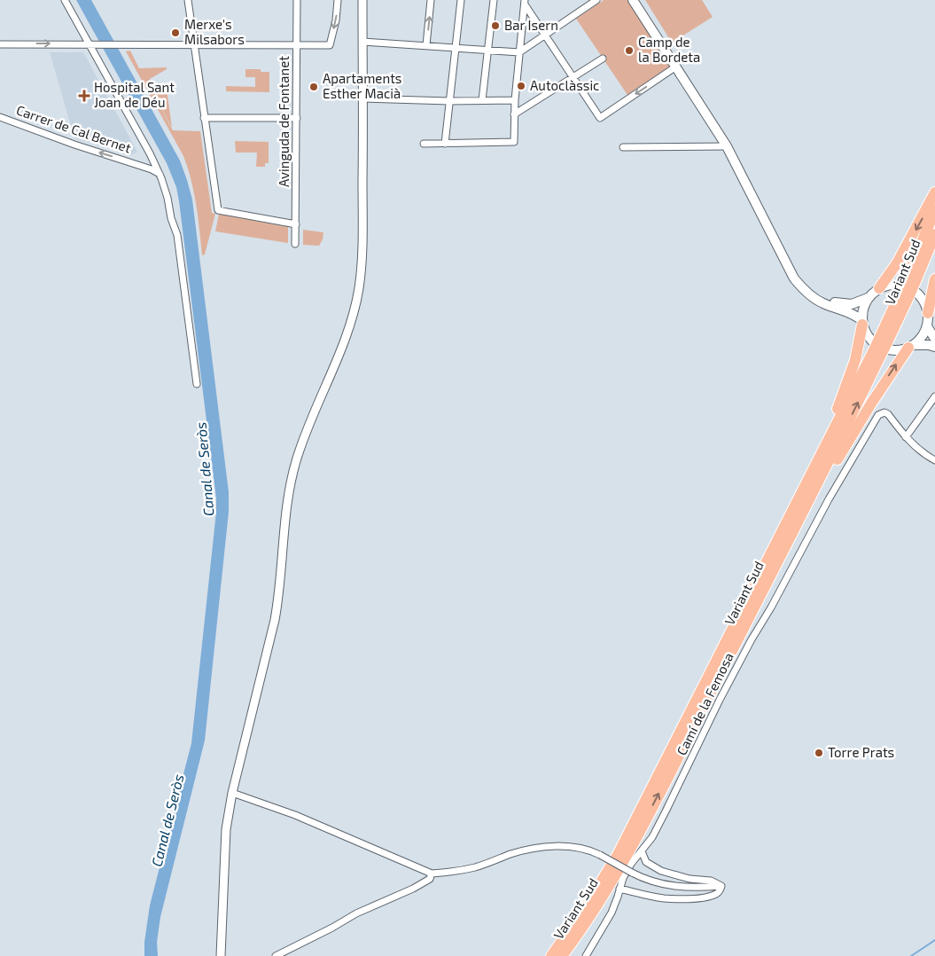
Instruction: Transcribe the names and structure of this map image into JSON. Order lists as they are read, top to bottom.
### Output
{
  "streets": {
    "highway": ["Variant Sud"],
    "street": ["Avinguda de Fontanet", "Carrer de Cal Bernet", "Camí de la Femosa"]
  },
  "one_way": ["Carrer de Cal Bernet"],
  "water": ["Canal de Seròs"],
  "places": {
    "other": [
      "Bar Isern",
      "Merxe's Milsabors",
      "Camp de la Bordeta",
      "Autoclàssic",
      "Apartaments Esther Macià",
      "Torre Prats"
    ],
    "health": ["Hospital Sant Joan de Déu"]
  }
}
